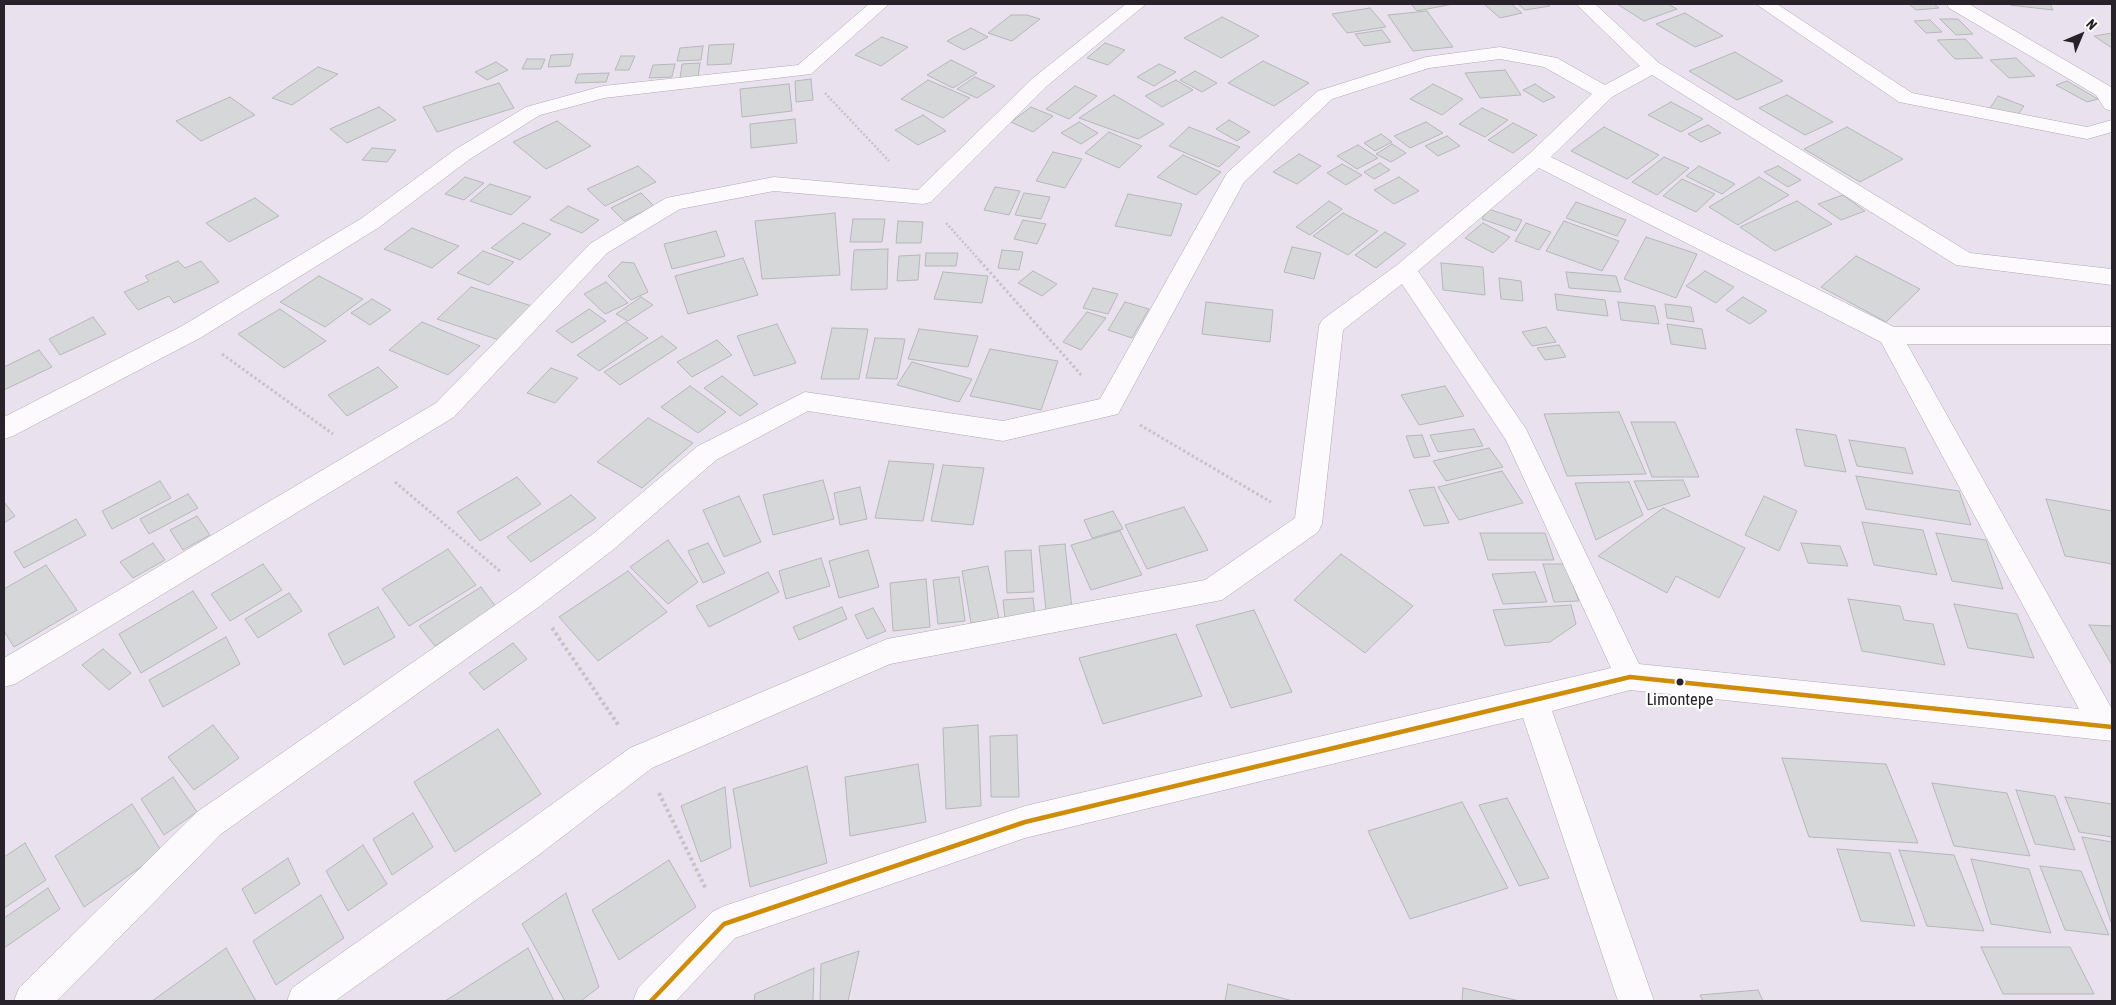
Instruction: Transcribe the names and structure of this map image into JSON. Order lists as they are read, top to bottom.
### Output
{
  "places": ["Limontepe"],
  "north": "top right"
}
